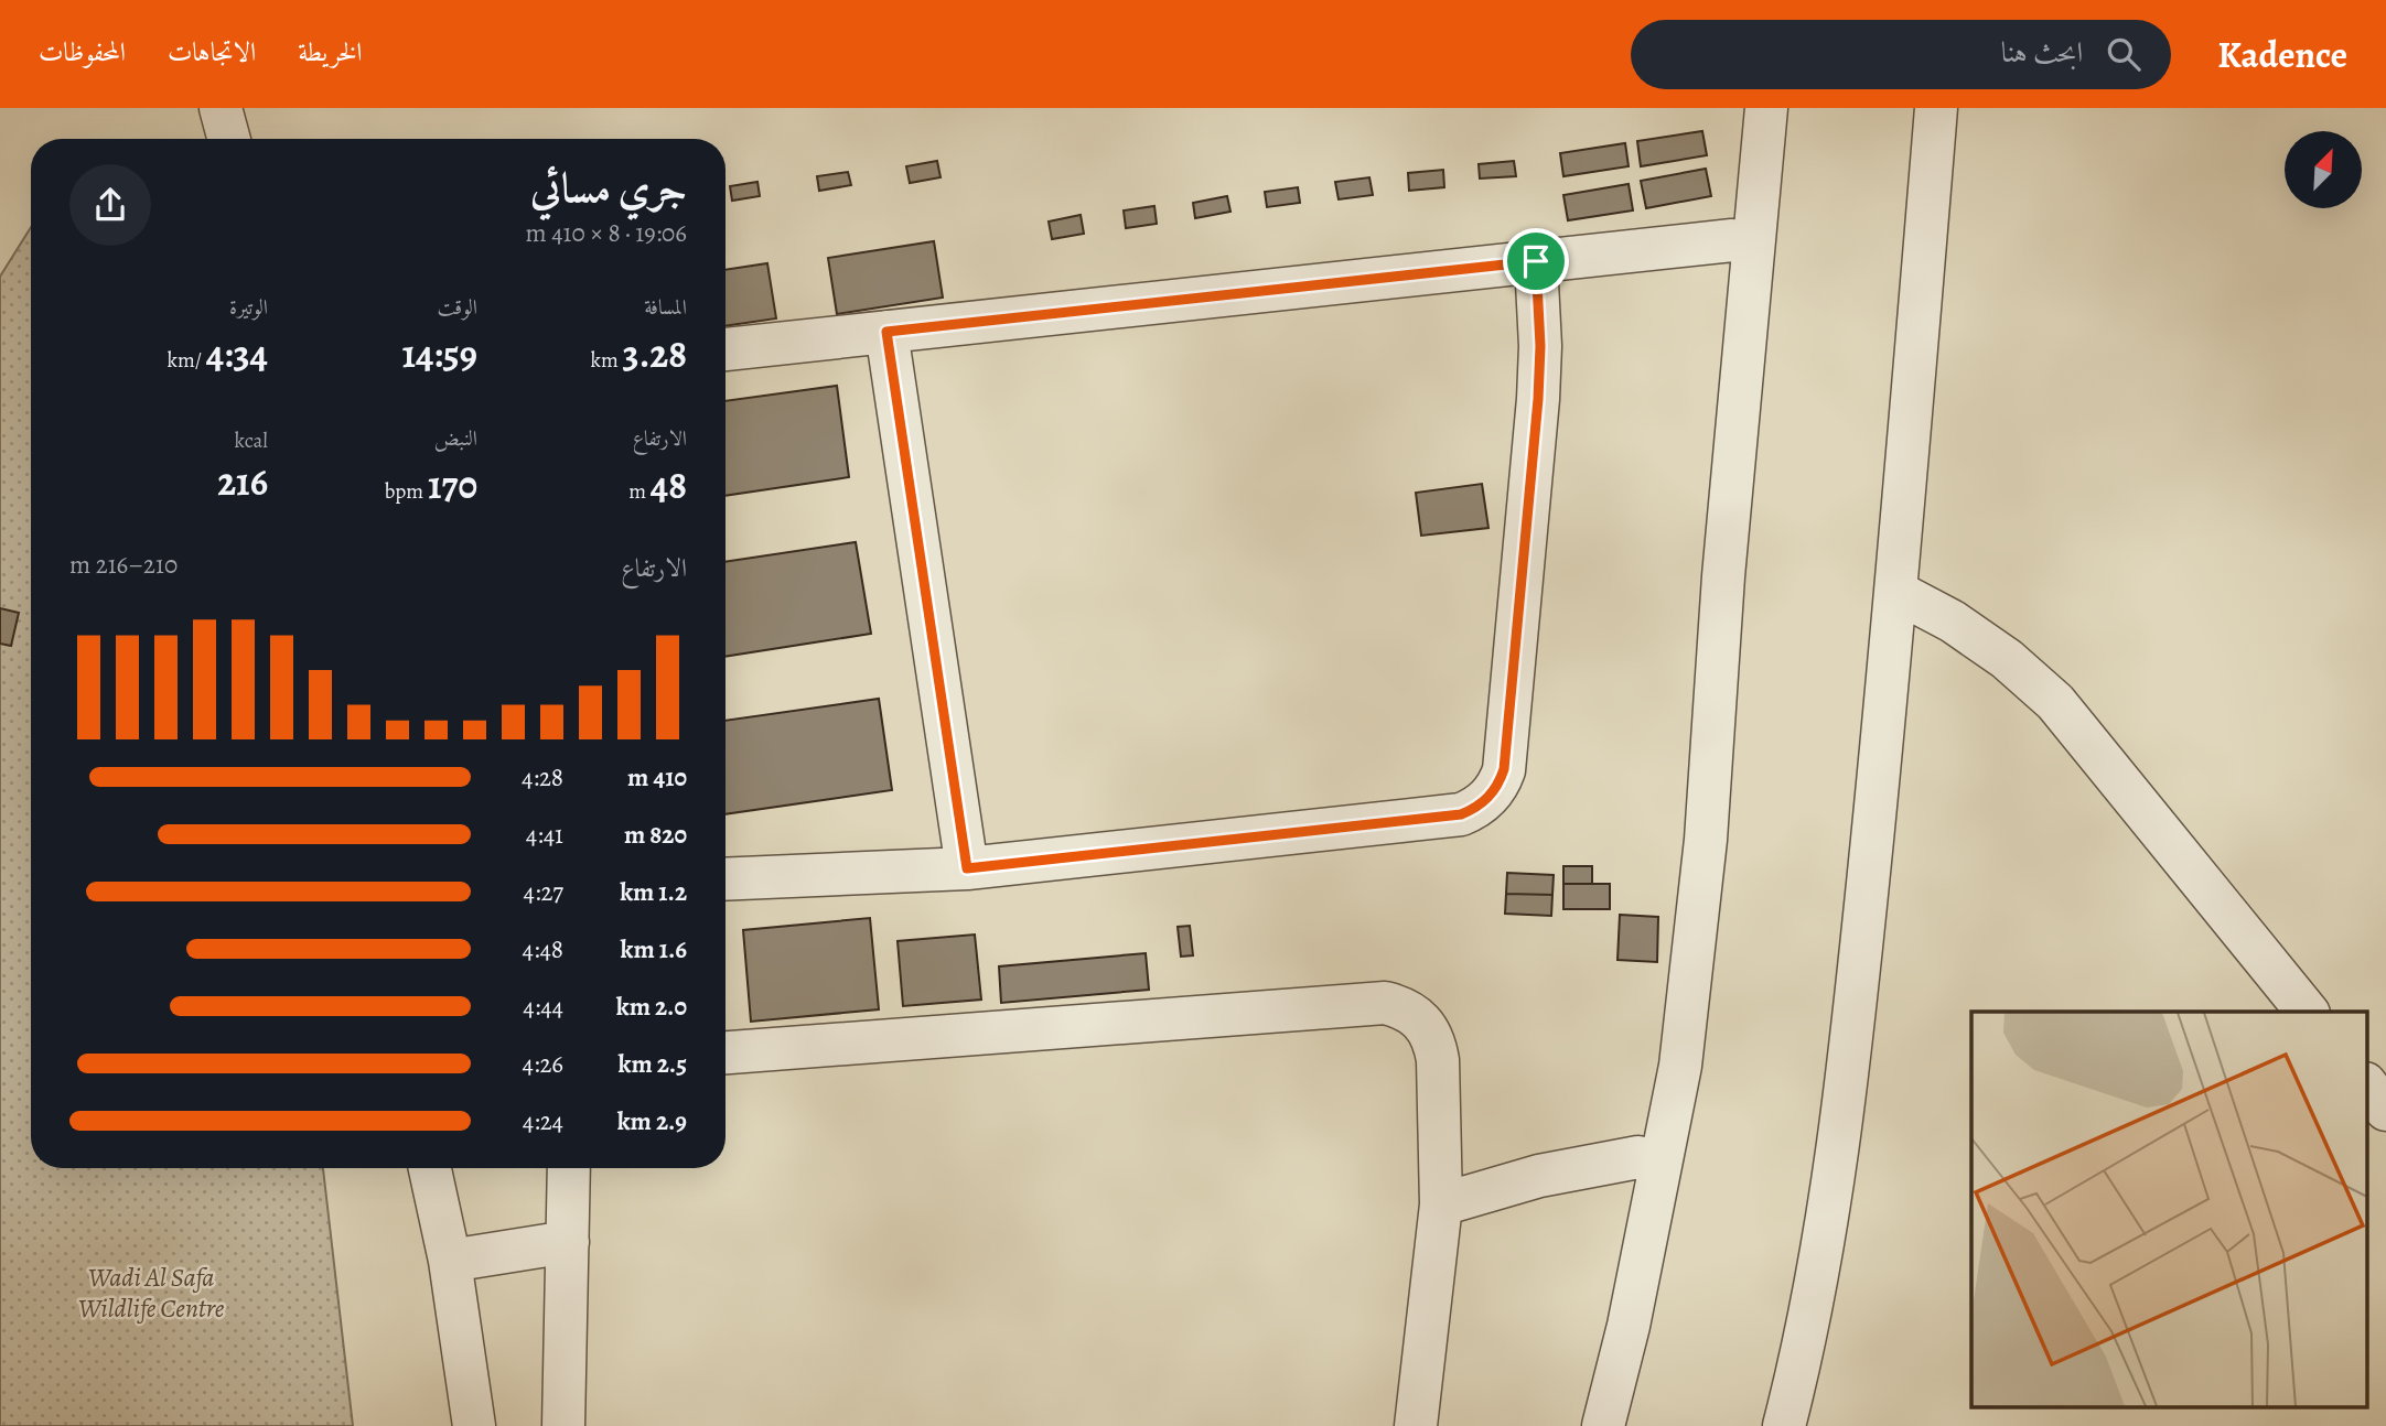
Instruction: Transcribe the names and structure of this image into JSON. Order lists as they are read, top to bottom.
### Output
{
  "parks": ["Wadi Al Safa Wildlife Centre"],
  "north": "top right",
  "page": {
    "header": "Kadence",
    "search": "ابحث هنا",
    "nav": ["الخريطة", "الاتجاهات", "المحفوظات"],
    "heading": ["جري مسائي", "19:06 · 8 × 410 m"],
    "stats": [
      ["المسافة", "3.28 km"],
      ["الوقت", "14:59"],
      ["الوتيرة", "4:34 /km"],
      ["الارتفاع", "48 m"],
      ["النبض", "170 bpm"],
      ["kcal", "216"]
    ],
    "chart": ["الارتفاع", "210–216 m"],
    "list": [
      {
        "name": "410 m",
        "note": "4:28"
      },
      {
        "name": "820 m",
        "note": "4:41"
      },
      {
        "name": "1.2 km",
        "note": "4:27"
      },
      {
        "name": "1.6 km",
        "note": "4:48"
      },
      {
        "name": "2.0 km",
        "note": "4:44"
      },
      {
        "name": "2.5 km",
        "note": "4:26"
      },
      {
        "name": "2.9 km",
        "note": "4:24"
      }
    ]
  }
}
